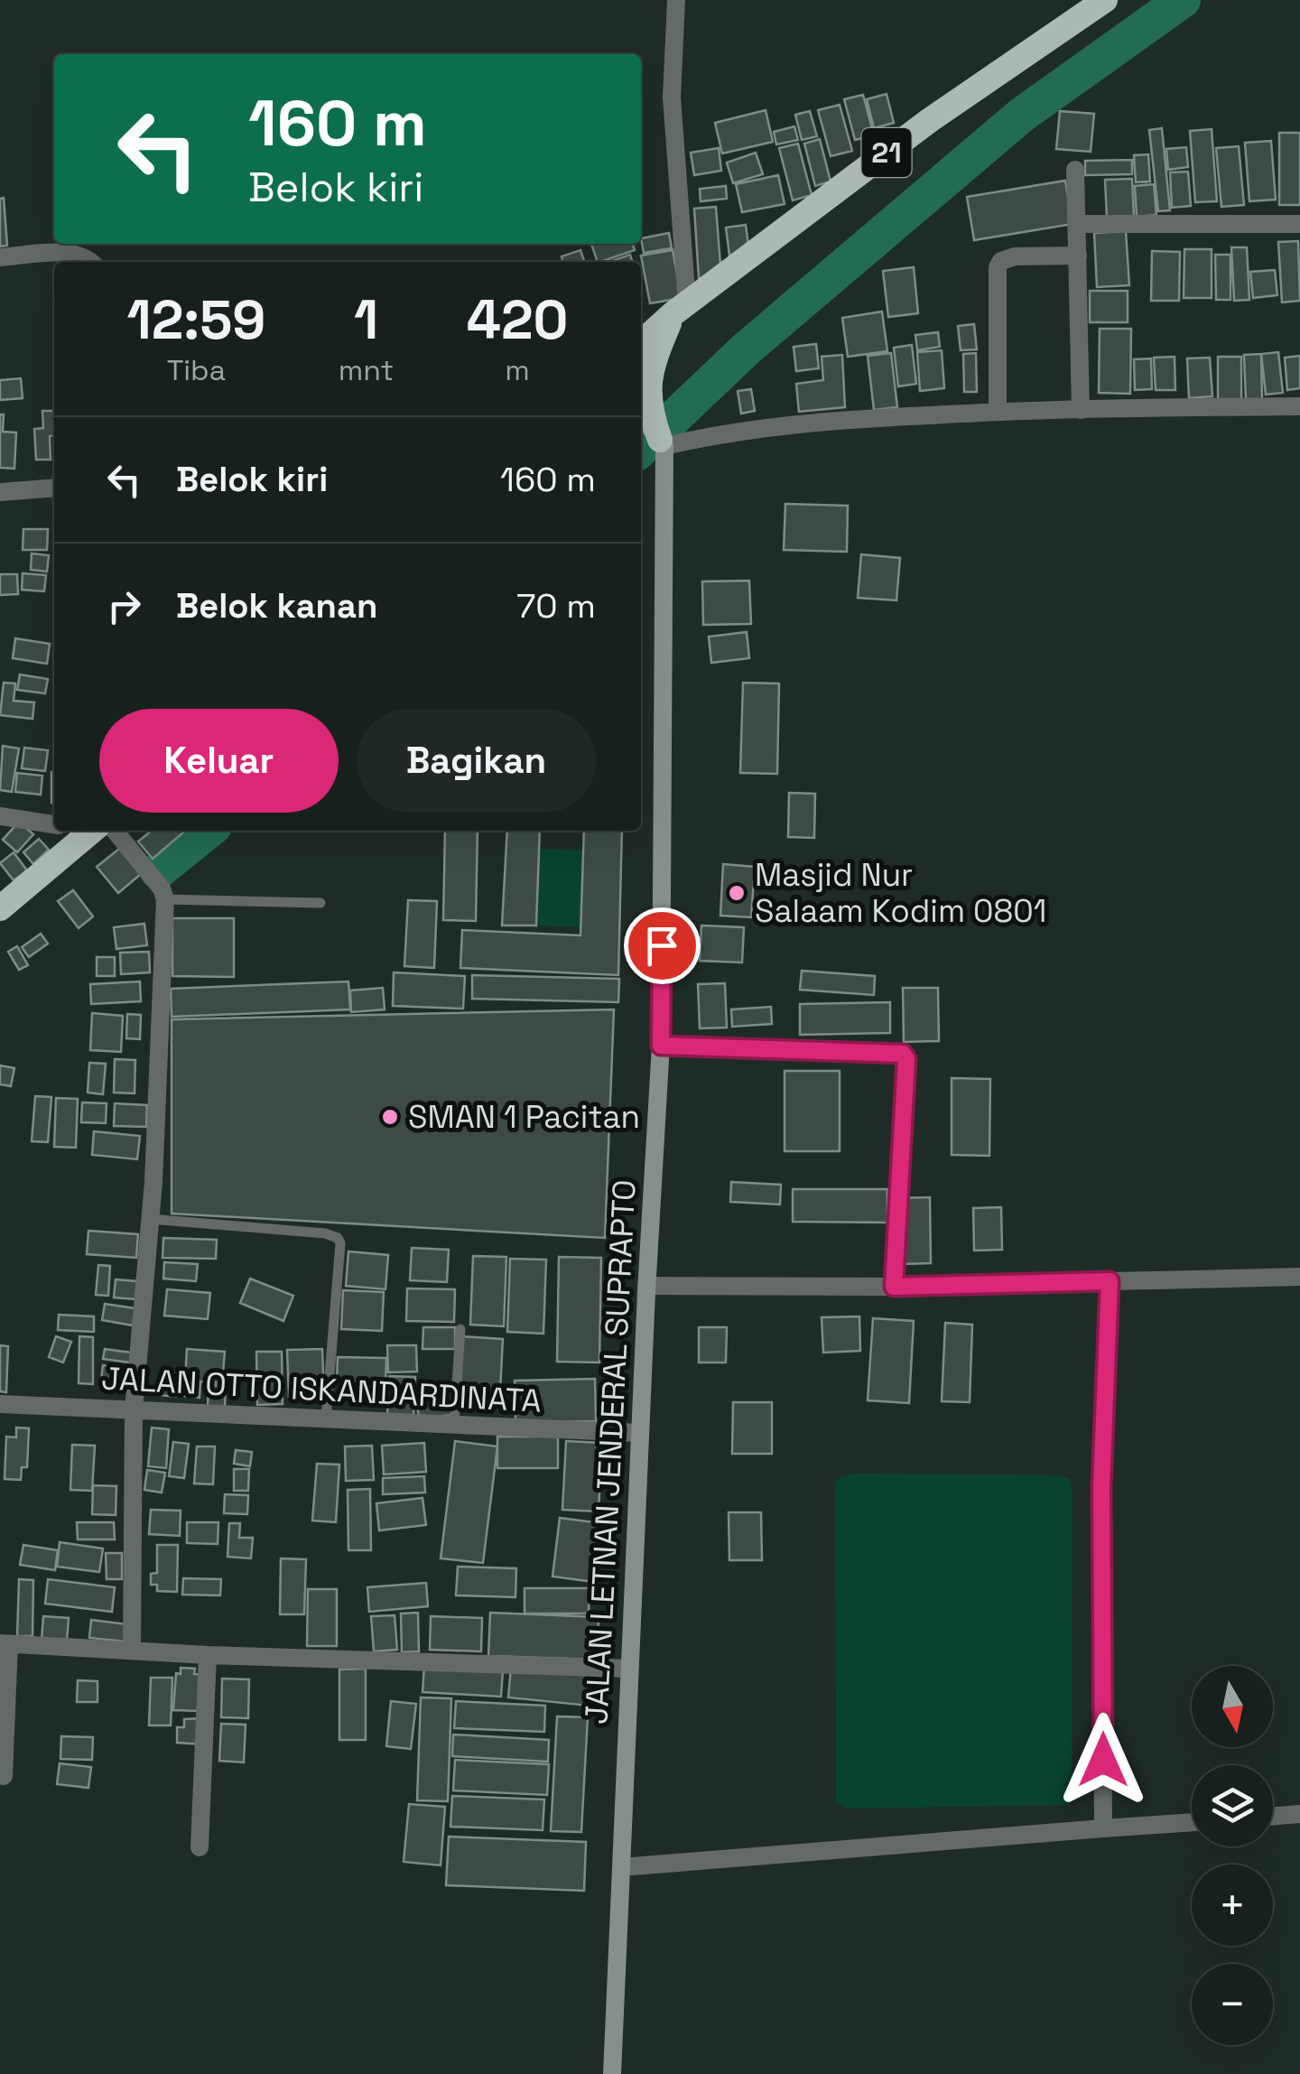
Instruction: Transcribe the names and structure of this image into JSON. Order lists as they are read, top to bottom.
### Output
{
  "streets": {
    "highway": ["21"],
    "main road": ["JALAN LETNAN JENDERAL SUPRAPTO"],
    "street": ["JALAN OTTO ISKANDARDINATA"]
  },
  "crossings": [
    ["JALAN OTTO ISKANDARDINATA", "JALAN LETNAN JENDERAL SUPRAPTO"]
  ],
  "places": ["Masjid Nur Salaam Kodim 0801", "SMAN 1 Pacitan"],
  "north": "bottom",
  "page": {
    "turn": ["160 m", "Belok kiri"],
    "eta": [
      "12:59",
      "Tiba",
      "1",
      "mnt",
      "420",
      "m"
    ],
    "list": [
      {
        "name": "Belok kiri",
        "value": "160 m"
      },
      {
        "name": "Belok kanan",
        "value": "70 m"
      }
    ],
    "buttons": ["Keluar", "Bagikan"],
    "map_buttons": ["+", "−"]
  }
}
